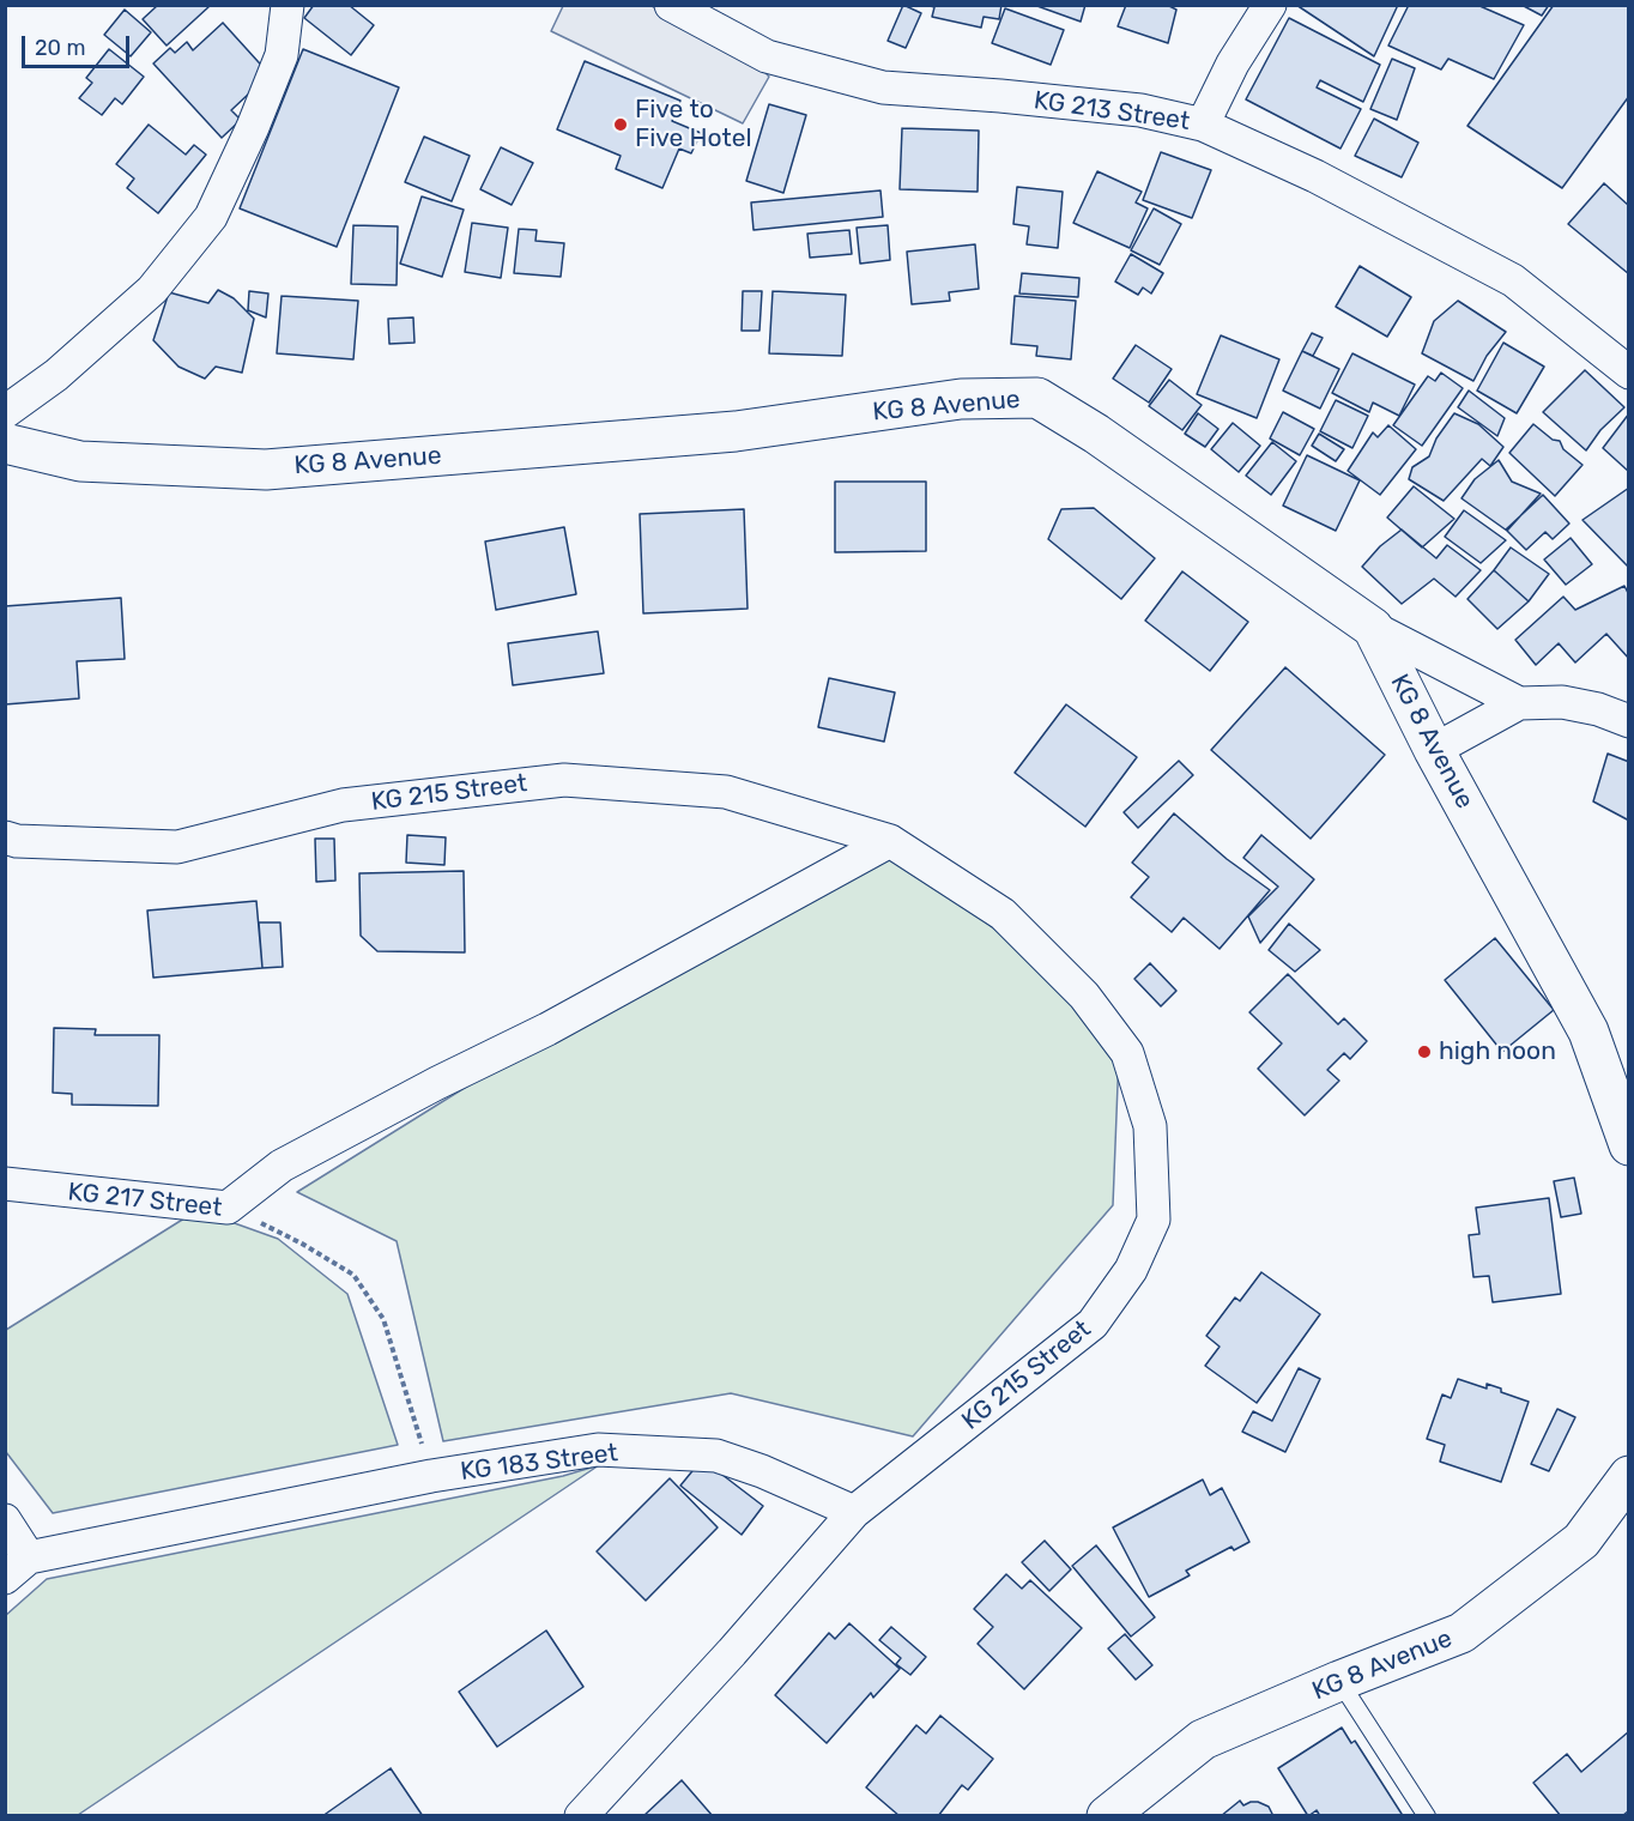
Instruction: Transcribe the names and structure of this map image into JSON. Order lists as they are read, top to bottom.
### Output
{
  "streets": {
    "street": [
      "KG 213 Street",
      "KG 8 Avenue",
      "KG 215 Street",
      "KG 217 Street",
      "KG 183 Street"
    ]
  },
  "crossings": [
    ["KG 215 Street", "KG 183 Street"],
    ["KG 217 Street", "KG 183 Street"]
  ],
  "places": ["Five to Five Hotel", "high noon"],
  "scale_bar": "20 m"
}
